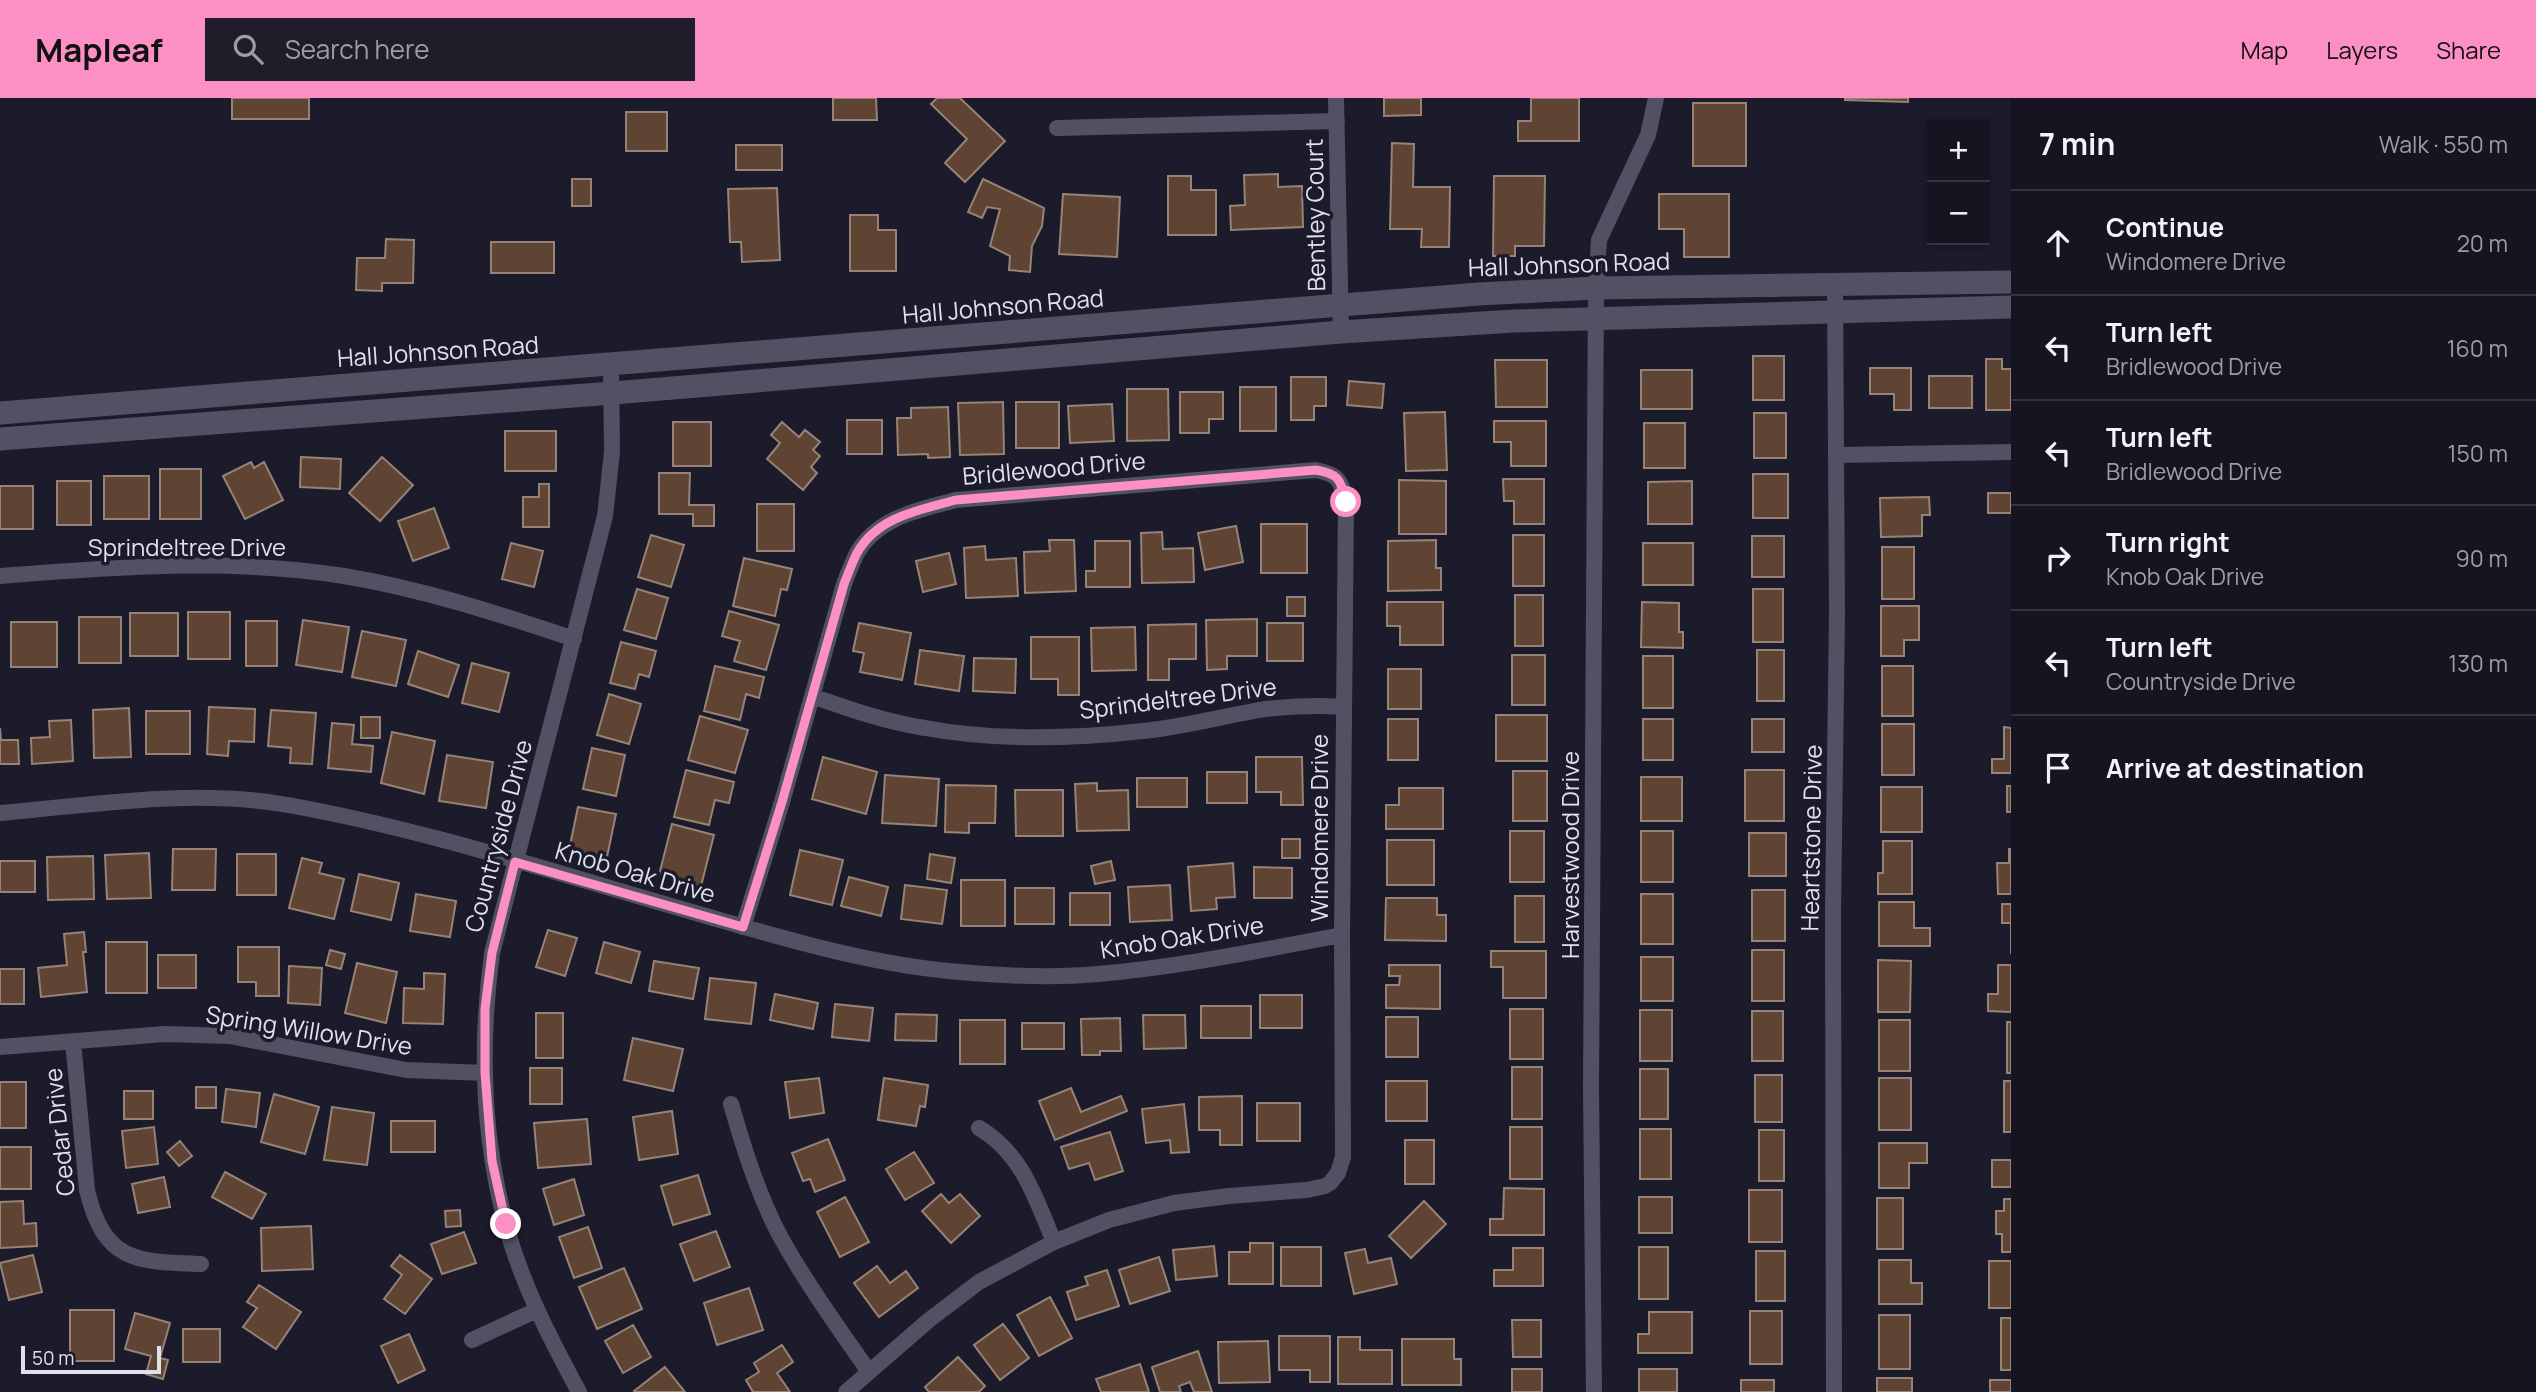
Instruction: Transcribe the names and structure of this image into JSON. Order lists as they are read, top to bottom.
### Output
{
  "streets": {
    "main road": ["Hall Johnson Road"],
    "street": [
      "Bentley Court",
      "Bridlewood Drive",
      "Sprindeltree Drive",
      "Windomere Drive",
      "Countryside Drive",
      "Heartstone Drive",
      "Harvestwood Drive",
      "Knob Oak Drive",
      "Spring Willow Drive",
      "Cedar Drive"
    ]
  },
  "crossings": [
    ["Bentley Court", "Hall Johnson Road"],
    ["Hall Johnson Road", "Countryside Drive"],
    ["Hall Johnson Road", "Heartstone Drive"],
    ["Hall Johnson Road", "Harvestwood Drive"],
    ["Bridlewood Drive", "Sprindeltree Drive"],
    ["Bridlewood Drive", "Windomere Drive"],
    ["Bridlewood Drive", "Knob Oak Drive"],
    ["Sprindeltree Drive", "Windomere Drive"],
    ["Sprindeltree Drive", "Countryside Drive"],
    ["Windomere Drive", "Knob Oak Drive"],
    ["Countryside Drive", "Knob Oak Drive"],
    ["Countryside Drive", "Spring Willow Drive"],
    ["Spring Willow Drive", "Cedar Drive"]
  ],
  "scale_bar": "50 m",
  "page": {
    "header": "Mapleaf",
    "search": "Search here",
    "nav": ["Map", "Layers", "Share"],
    "heading": ["7 min", "Walk · 550 m"],
    "map_buttons": ["+", "−"],
    "list": [
      ["Continue", "Windomere Drive", "20 m"],
      ["Turn left", "Bridlewood Drive", "160 m"],
      ["Turn left", "Bridlewood Drive", "150 m"],
      ["Turn right", "Knob Oak Drive", "90 m"],
      ["Turn left", "Countryside Drive", "130 m"],
      "Arrive at destination"
    ],
    "scale": "50 m"
  }
}
